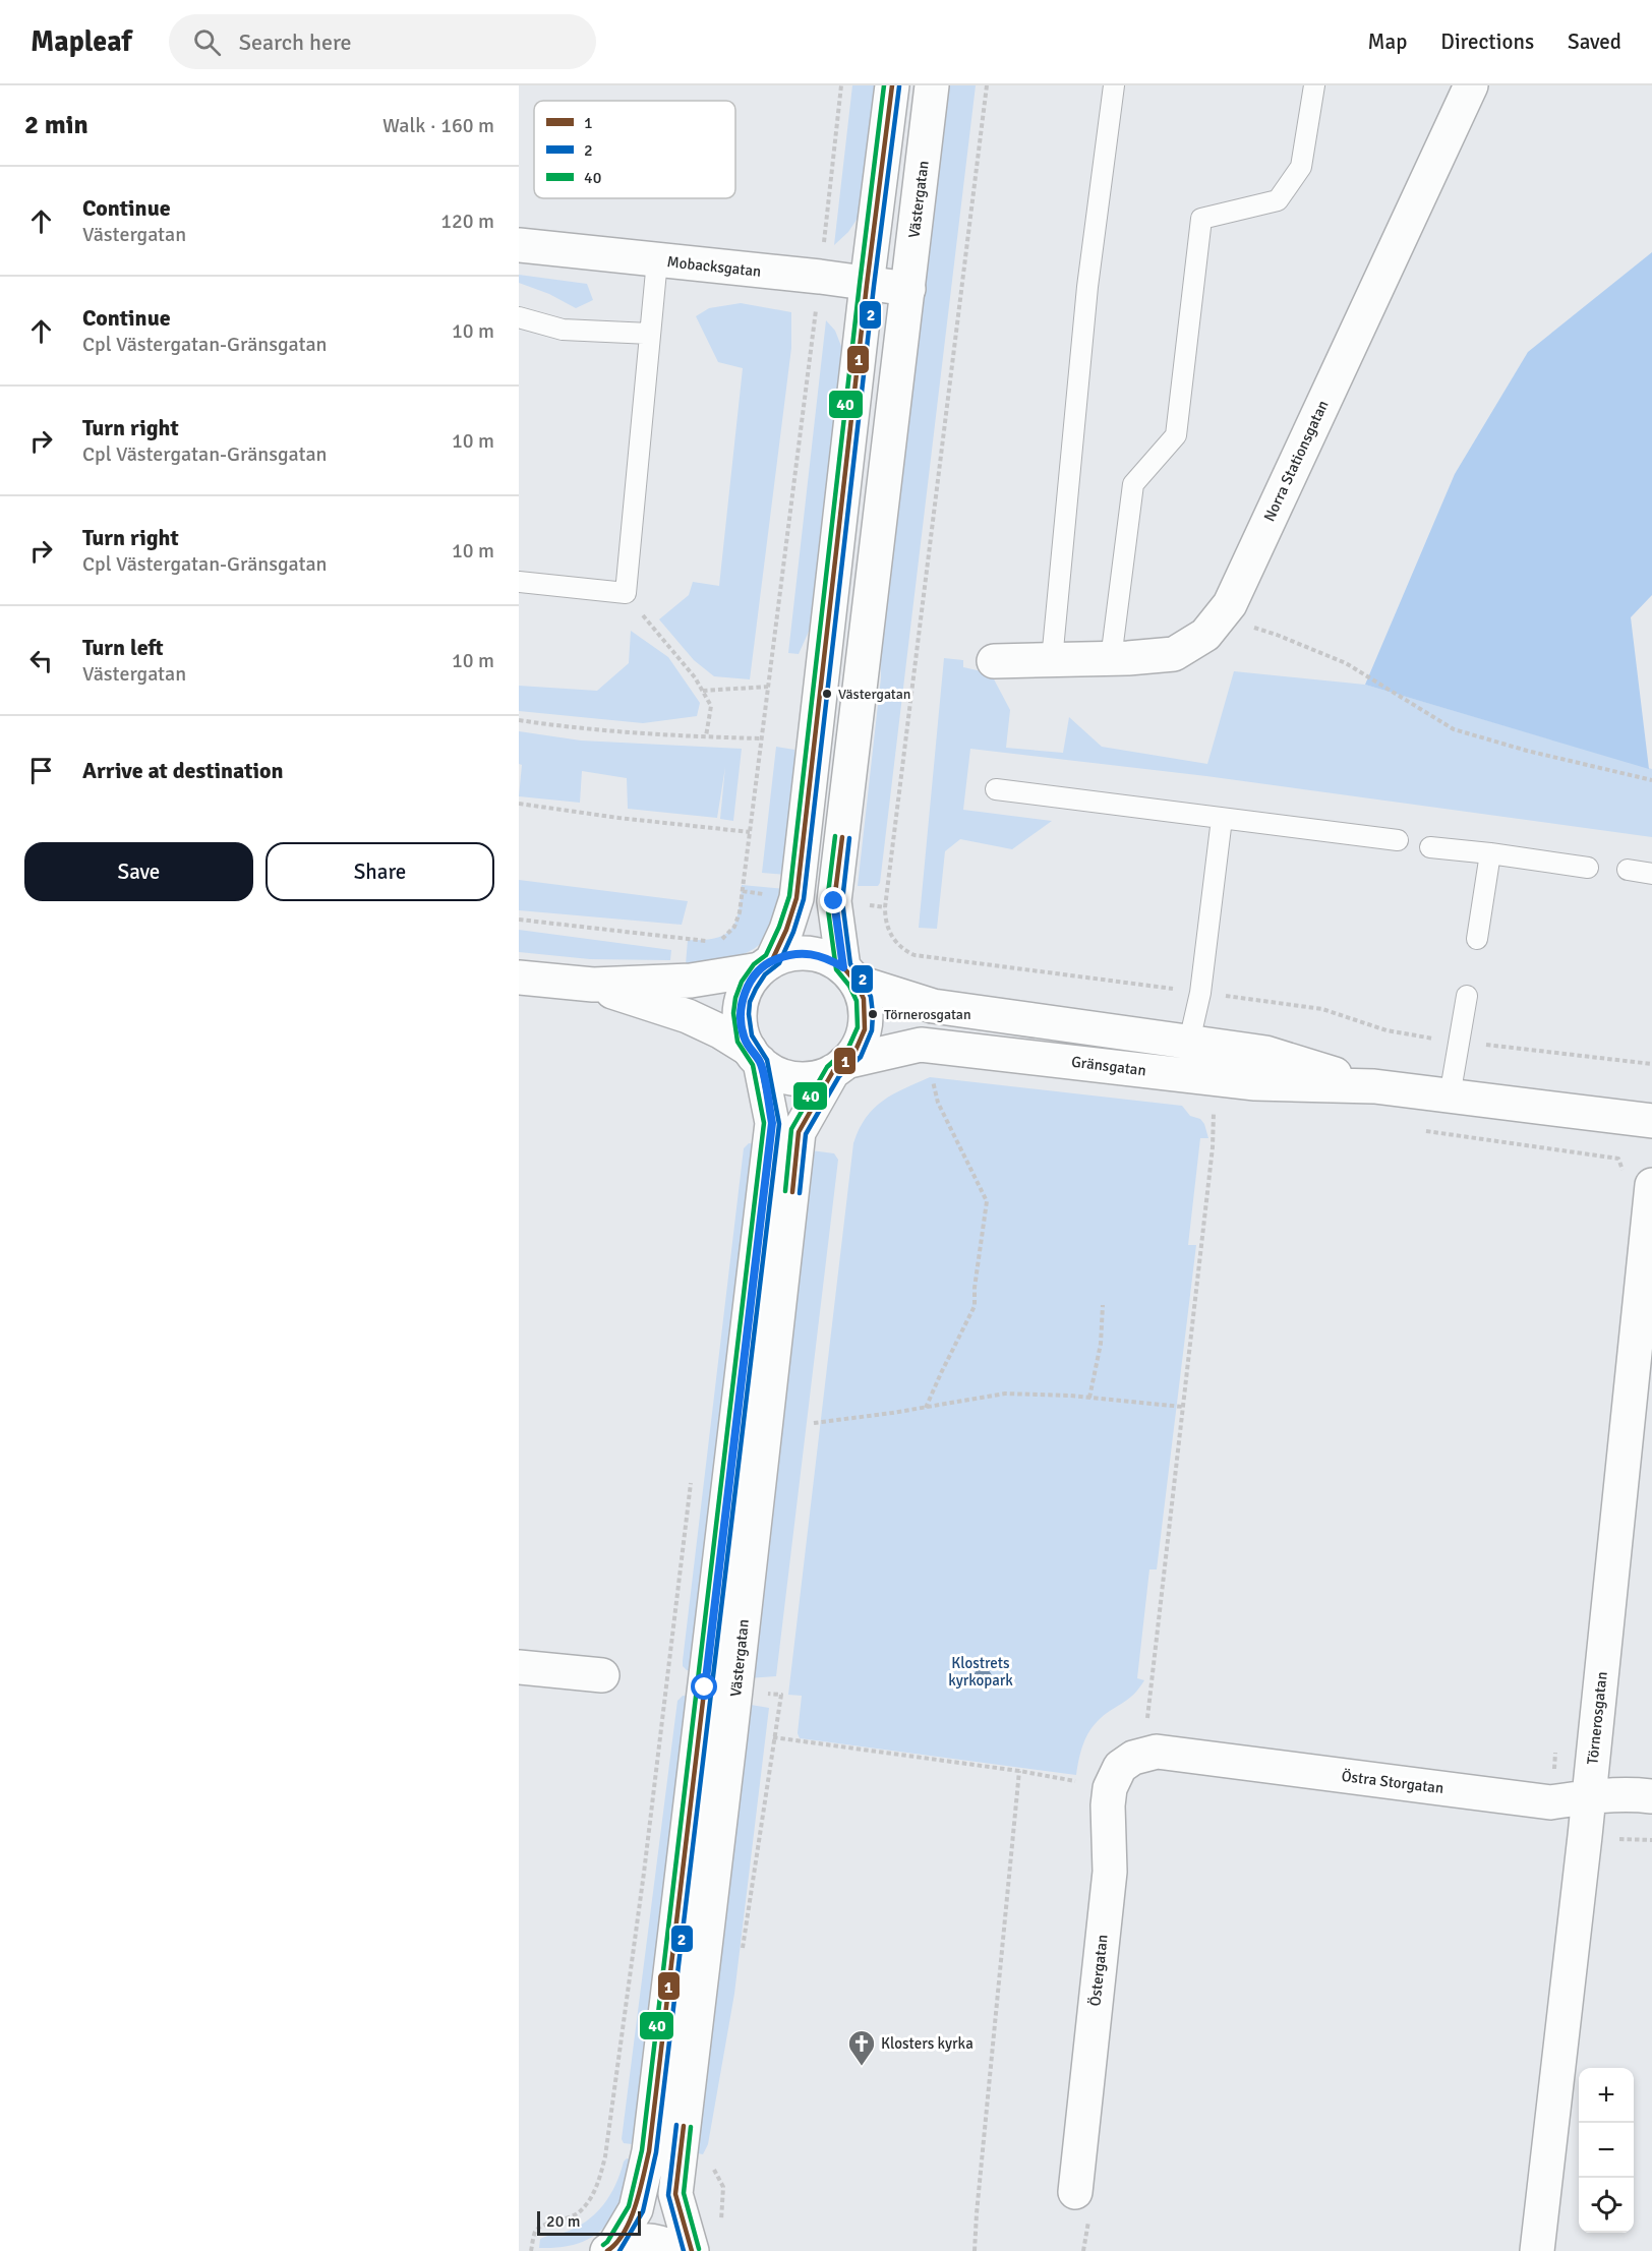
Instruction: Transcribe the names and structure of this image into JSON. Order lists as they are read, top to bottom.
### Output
{
  "streets": {
    "street": [
      "Västergatan",
      "Mobacksgatan",
      "Norra Stationsgatan",
      "Gränsgatan",
      "Törnerosgatan",
      "Östra Storgatan",
      "Östergatan"
    ]
  },
  "crossings": [
    ["Västergatan", "Mobacksgatan"],
    ["Västergatan", "Gränsgatan"],
    ["Törnerosgatan", "Östra Storgatan"],
    ["Östra Storgatan", "Östergatan"]
  ],
  "parks": ["Klostrets kyrkopark"],
  "places": {
    "other": ["Västergatan", "Törnerosgatan"],
    "church": ["Klosters kyrka"]
  },
  "lines": ["transit line 1", "transit line 40", "transit line 2"],
  "legend": ["1", "2", "40"],
  "scale_bar": "20 m",
  "page": {
    "header": "Mapleaf",
    "search": "Search here",
    "nav": ["Map", "Directions", "Saved"],
    "heading": ["2 min", "Walk · 160 m"],
    "list": [
      ["Continue", "Västergatan", "120 m"],
      ["Continue", "Cpl Västergatan-Gränsgatan", "10 m"],
      ["Turn right", "Cpl Västergatan-Gränsgatan", "10 m"],
      ["Turn right", "Cpl Västergatan-Gränsgatan", "10 m"],
      ["Turn left", "Västergatan", "10 m"],
      "Arrive at destination"
    ],
    "buttons": ["Save", "Share"],
    "map_buttons": ["+", "−"],
    "scale": "20 m"
  }
}
